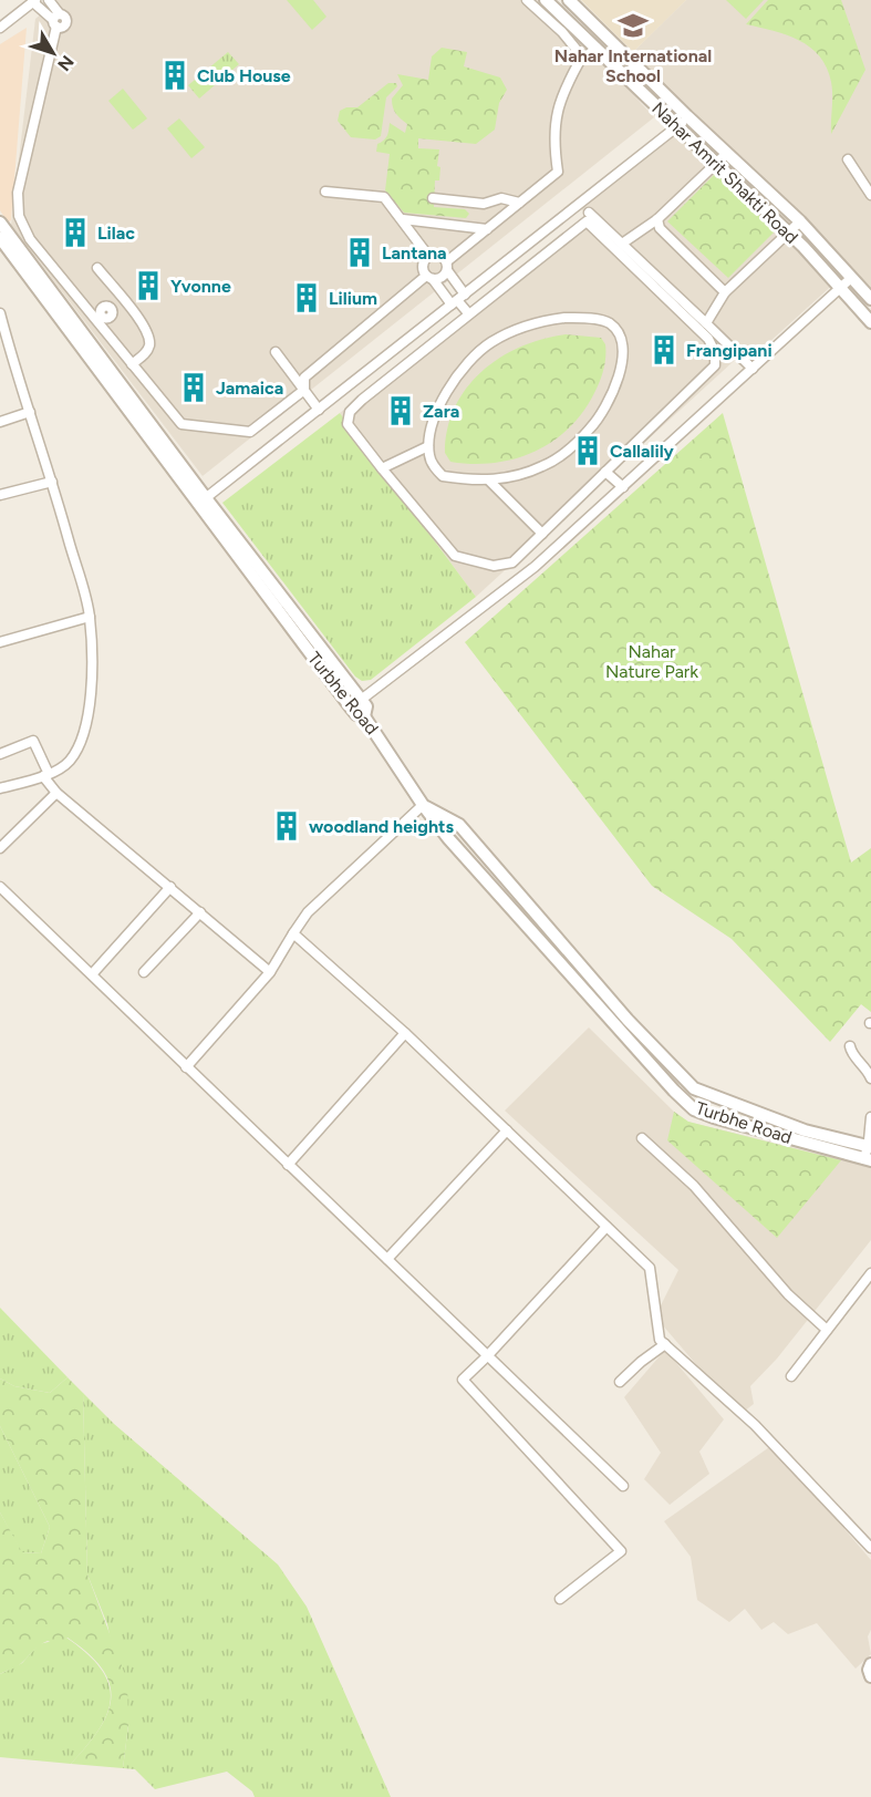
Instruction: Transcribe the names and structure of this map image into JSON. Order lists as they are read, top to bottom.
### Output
{
  "streets": {
    "street": ["Nahar Amrit Shakti Road", "Turbhe Road"]
  },
  "parks": ["Nahar Nature Park"],
  "places": {
    "school or university": ["Nahar International School"],
    "building": [
      "Club House",
      "Lilac",
      "Lantana",
      "Yvonne",
      "Lilium",
      "Frangipani",
      "Jamaica",
      "Zara",
      "Callalily",
      "woodland heights"
    ]
  },
  "north": "bottom right"
}
